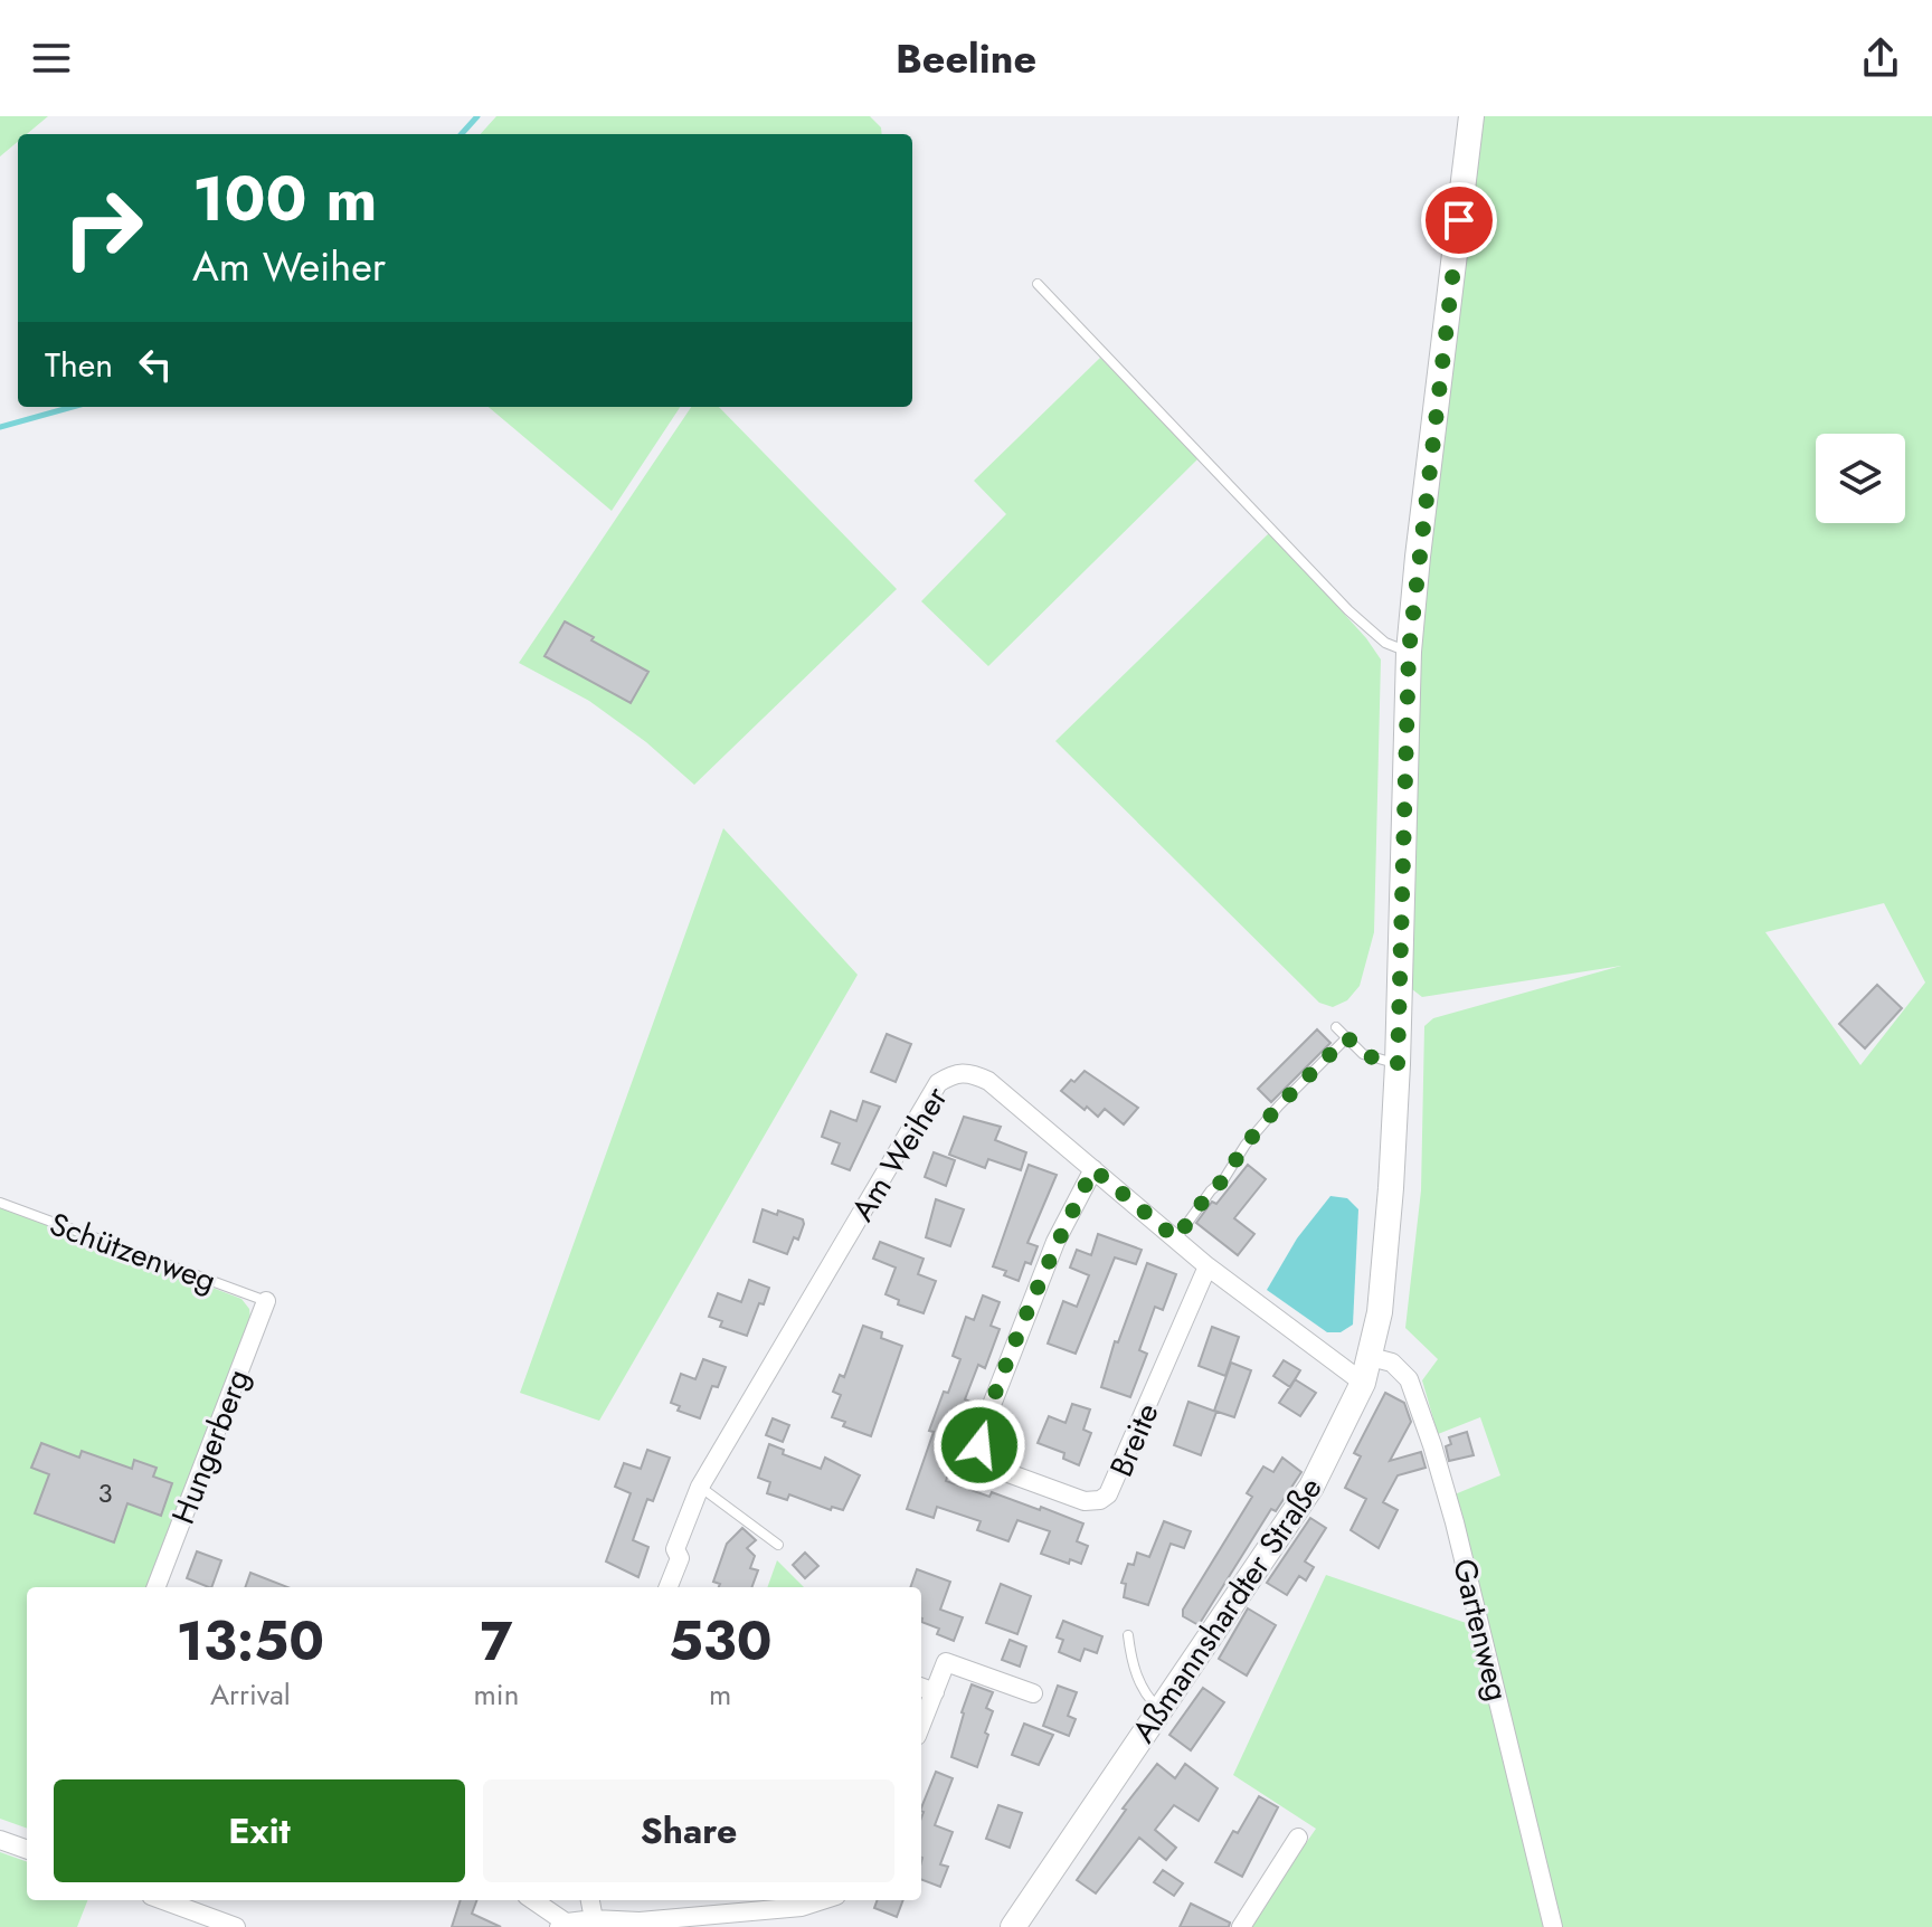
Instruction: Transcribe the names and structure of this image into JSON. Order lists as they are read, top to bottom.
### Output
{
  "streets": {
    "main road": ["Aßmannshardter Straße"],
    "street": [
      "Am Weiher",
      "Breite",
      "Hungerberg",
      "Gartenweg"
    ],
    "lane": ["Schützenweg"]
  },
  "crossings": [
    ["Am Weiher", "Breite"],
    ["Am Weiher", "Aßmannshardter Straße"],
    ["Schützenweg", "Hungerberg"],
    ["Aßmannshardter Straße", "Gartenweg"]
  ],
  "house_numbers": ["3"],
  "page": {
    "header": "Beeline",
    "turn": ["100 m", "Am Weiher"],
    "then": "Then",
    "eta": [
      "13:50",
      "Arrival",
      "7",
      "min",
      "530",
      "m"
    ],
    "buttons": ["Exit", "Share"]
  }
}
